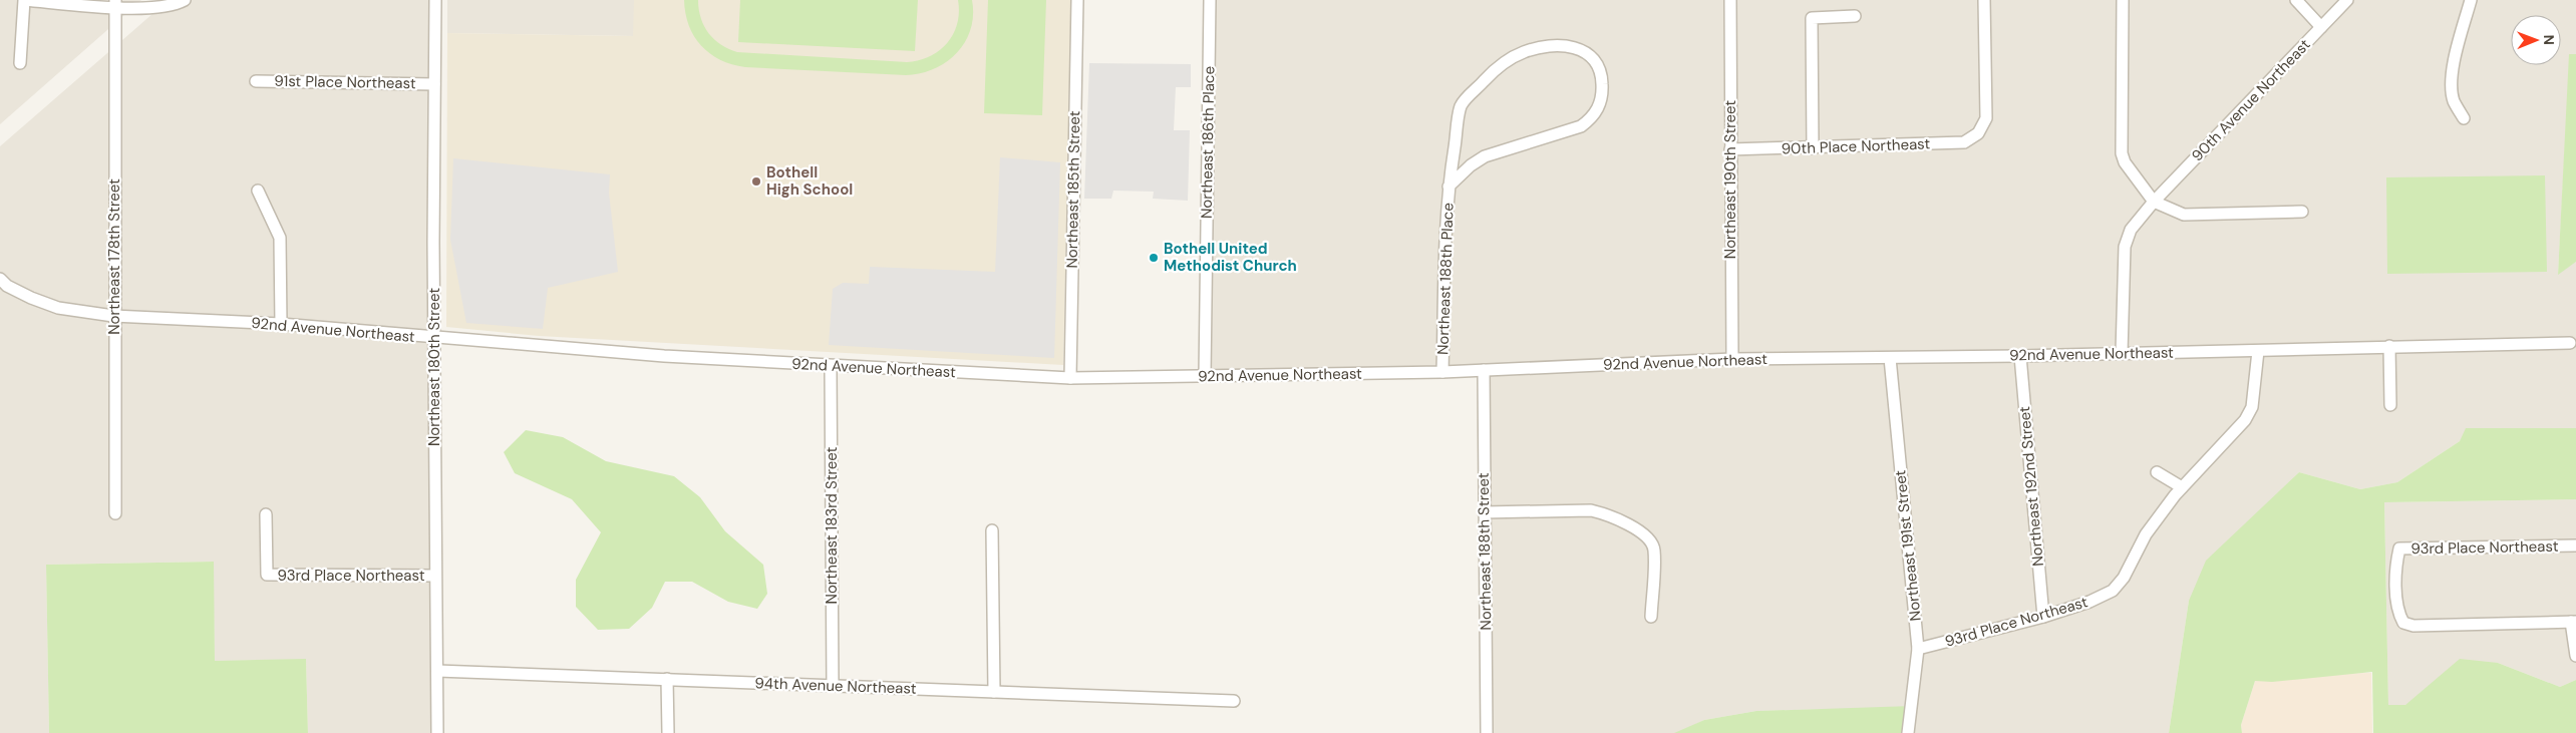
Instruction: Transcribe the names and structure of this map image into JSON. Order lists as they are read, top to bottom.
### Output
{
  "streets": {
    "street": [
      "91st Place Northeast",
      "90th Avenue Northeast",
      "Northeast 186th Place",
      "90th Place Northeast",
      "Northeast 190th Street",
      "Northeast 185th Street",
      "Northeast 178th Street",
      "Northeast 188th Place",
      "92nd Avenue Northeast",
      "Northeast 180th Street",
      "Northeast 192nd Street",
      "Northeast 183rd Street",
      "Northeast 191st Street",
      "93rd Place Northeast",
      "Northeast 188th Street",
      "94th Avenue Northeast"
    ]
  },
  "crossings": [
    ["91st Place Northeast", "Northeast 180th Street"],
    ["90th Avenue Northeast", "92nd Avenue Northeast"],
    ["Northeast 186th Place", "92nd Avenue Northeast"],
    ["90th Place Northeast", "Northeast 190th Street"],
    ["Northeast 190th Street", "92nd Avenue Northeast"],
    ["Northeast 185th Street", "92nd Avenue Northeast"],
    ["Northeast 178th Street", "92nd Avenue Northeast"],
    ["Northeast 188th Place", "92nd Avenue Northeast"],
    ["92nd Avenue Northeast", "Northeast 180th Street"],
    ["92nd Avenue Northeast", "Northeast 192nd Street"],
    ["92nd Avenue Northeast", "Northeast 183rd Street"],
    ["92nd Avenue Northeast", "Northeast 191st Street"],
    ["92nd Avenue Northeast", "Northeast 188th Street"],
    ["Northeast 180th Street", "93rd Place Northeast"],
    ["Northeast 180th Street", "94th Avenue Northeast"],
    ["Northeast 192nd Street", "93rd Place Northeast"],
    ["Northeast 183rd Street", "94th Avenue Northeast"],
    ["Northeast 191st Street", "93rd Place Northeast"]
  ],
  "places": ["Bothell High School", "Bothell United Methodist Church"],
  "north": "right"
}
